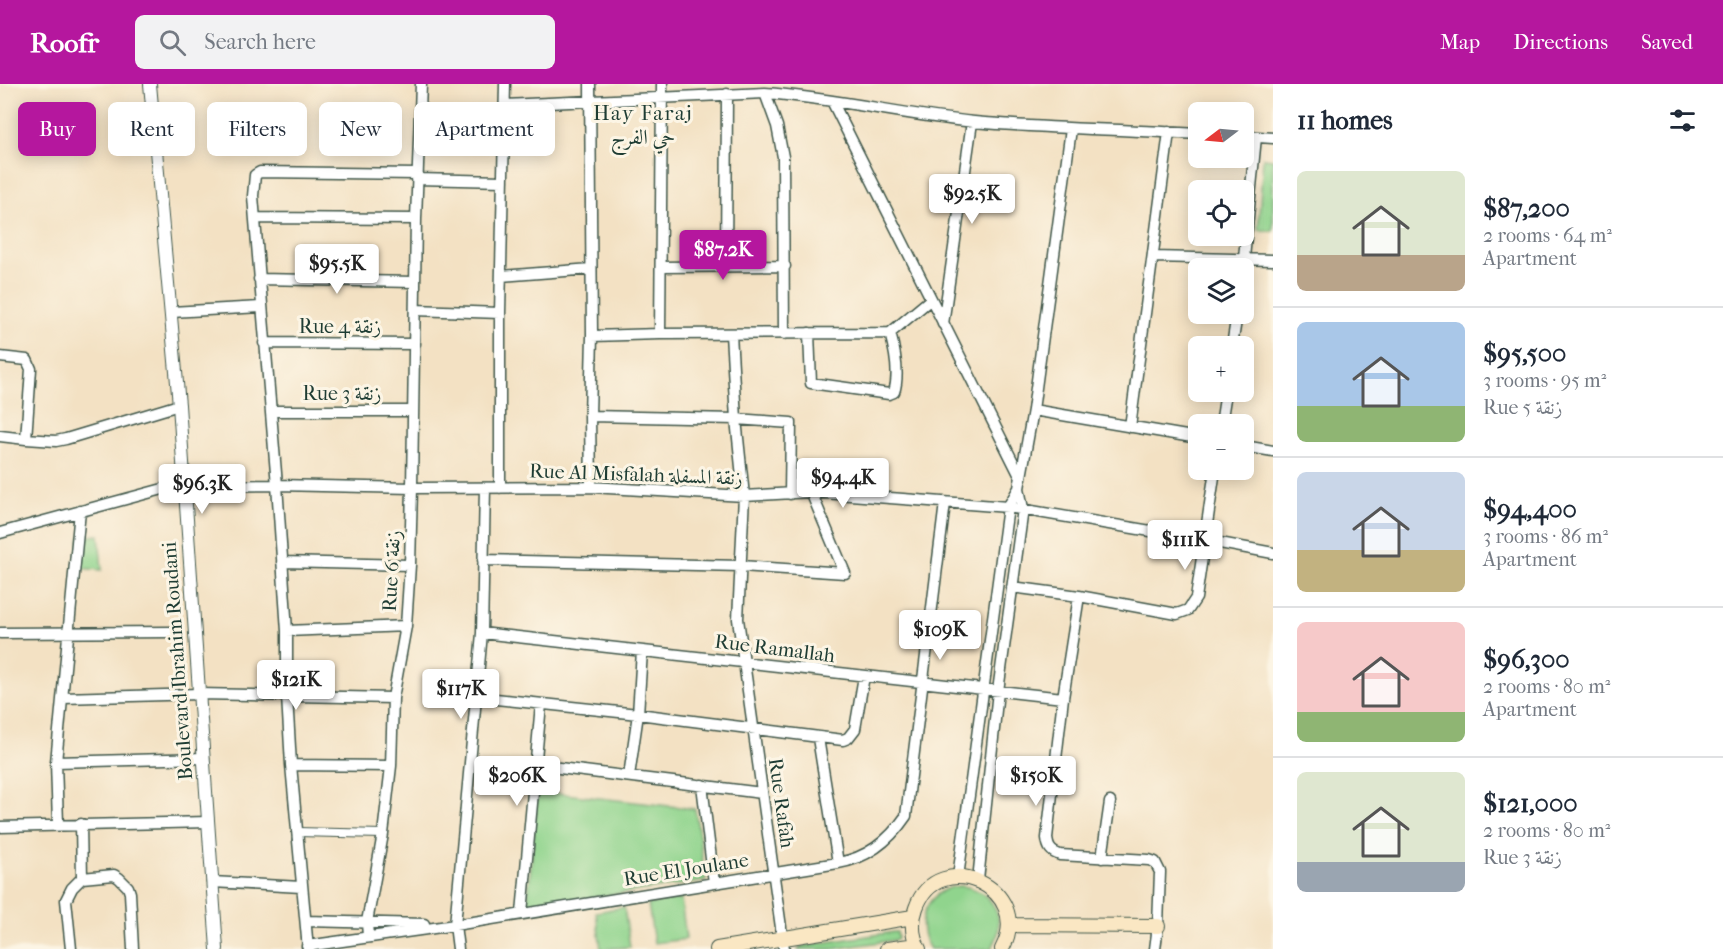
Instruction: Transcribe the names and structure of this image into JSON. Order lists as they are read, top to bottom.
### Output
{
  "streets": {
    "street": [
      "Rue 4 زنقة",
      "Rue 3 زنقة",
      "Rue Al Misfalah زنقة المسفلة",
      "Rue 6 زنقة",
      "Rue Ramallah",
      "Boulevard Ibrahim Roudani",
      "Rue Rafah",
      "Rue El Joulane"
    ]
  },
  "crossings": [
    ["Rue 4 زنقة", "Rue 6 زنقة"],
    ["Rue 3 زنقة", "Rue 6 زنقة"],
    ["Rue Al Misfalah زنقة المسفلة", "Rue 6 زنقة"],
    ["Rue Al Misfalah زنقة المسفلة", "Boulevard Ibrahim Roudani"],
    ["Rue Al Misfalah زنقة المسفلة", "Rue Rafah"],
    ["Rue Ramallah", "Rue Rafah"],
    ["Rue Ramallah", "Rue El Joulane"],
    ["Rue Rafah", "Rue El Joulane"]
  ],
  "districts": ["Hay Faraj حي الفرج"],
  "north": "left",
  "page": {
    "header": "Roofr",
    "search": "Search here",
    "nav": ["Map", "Directions", "Saved"],
    "heading": "11 homes",
    "map_buttons": ["+", "−"],
    "chip": [
      "Buy",
      "Rent",
      "Filters",
      "New",
      "Apartment"
    ],
    "list": [
      {
        "name": "$87,200",
        "note": "2 rooms · 64 m² · Apartment"
      },
      {
        "name": "$95,500",
        "note": "3 rooms · 95 m² · Rue 5 زنقة"
      },
      {
        "name": "$94,400",
        "note": "3 rooms · 86 m² · Apartment"
      },
      {
        "name": "$96,300",
        "note": "2 rooms · 80 m² · Apartment"
      },
      {
        "name": "$121,000",
        "note": "2 rooms · 80 m² · Rue 3 زنقة"
      }
    ],
    "price": [
      "$92.5K",
      "$87.2K",
      "$95.5K",
      "$94.4K",
      "$96.3K",
      "$111K",
      "$109K",
      "$121K",
      "$117K",
      "$206K",
      "$150K"
    ]
  }
}
